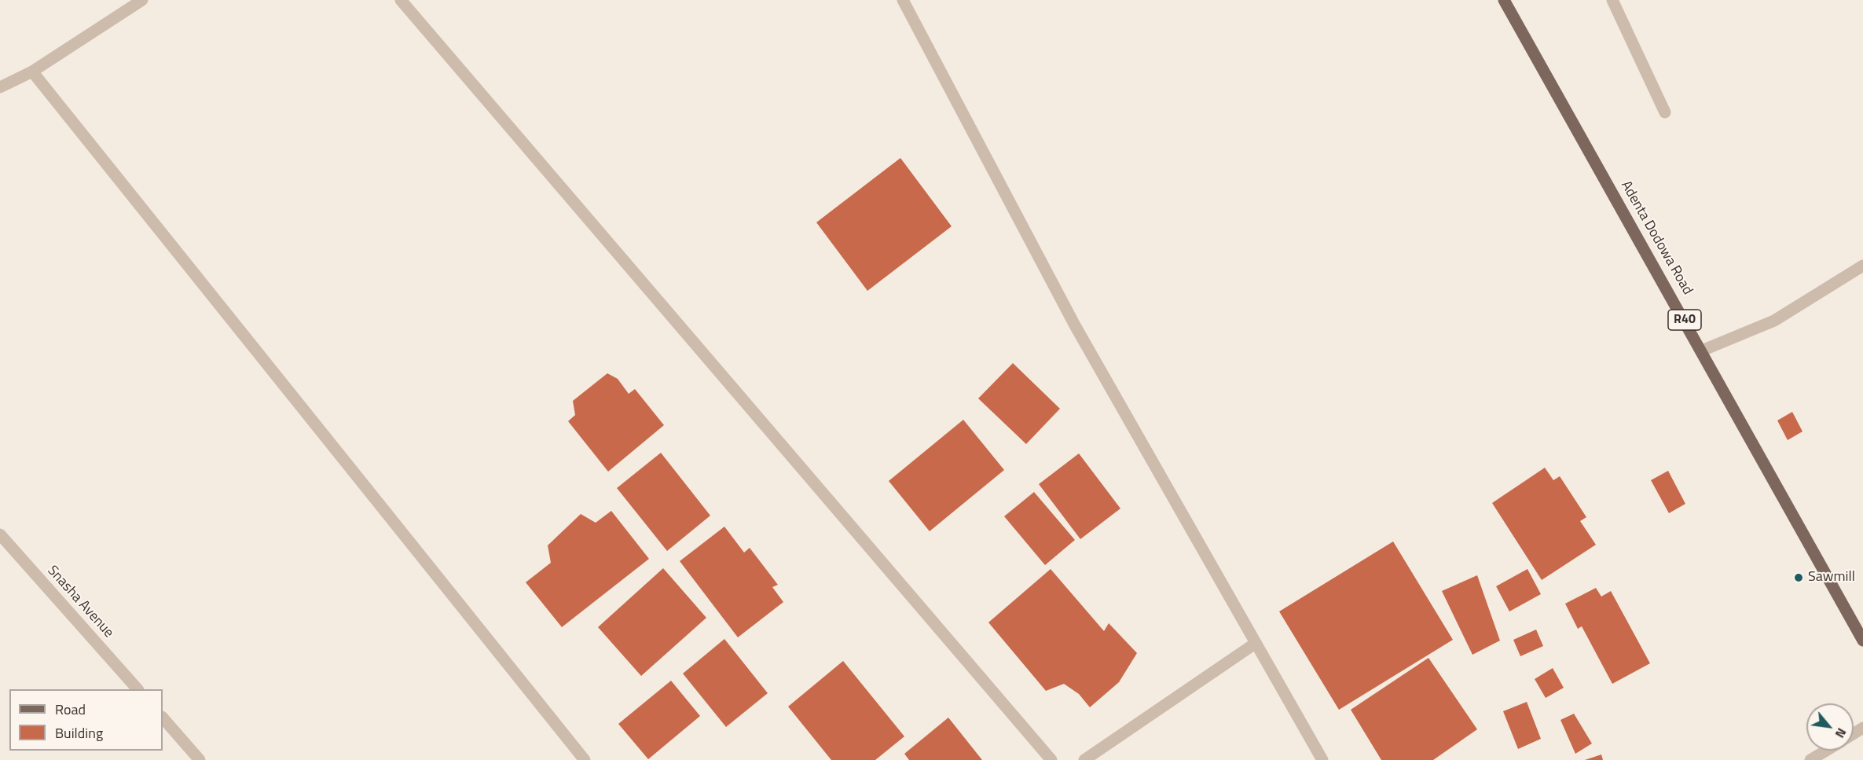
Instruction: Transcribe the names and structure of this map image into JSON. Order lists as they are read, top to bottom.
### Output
{
  "streets": {
    "main road": ["Adenta Dodowa Road", "R40"],
    "street": ["Snasha Avenue"]
  },
  "places": ["Sawmill"],
  "legend": ["Road", "Building"],
  "north": "bottom right"
}
